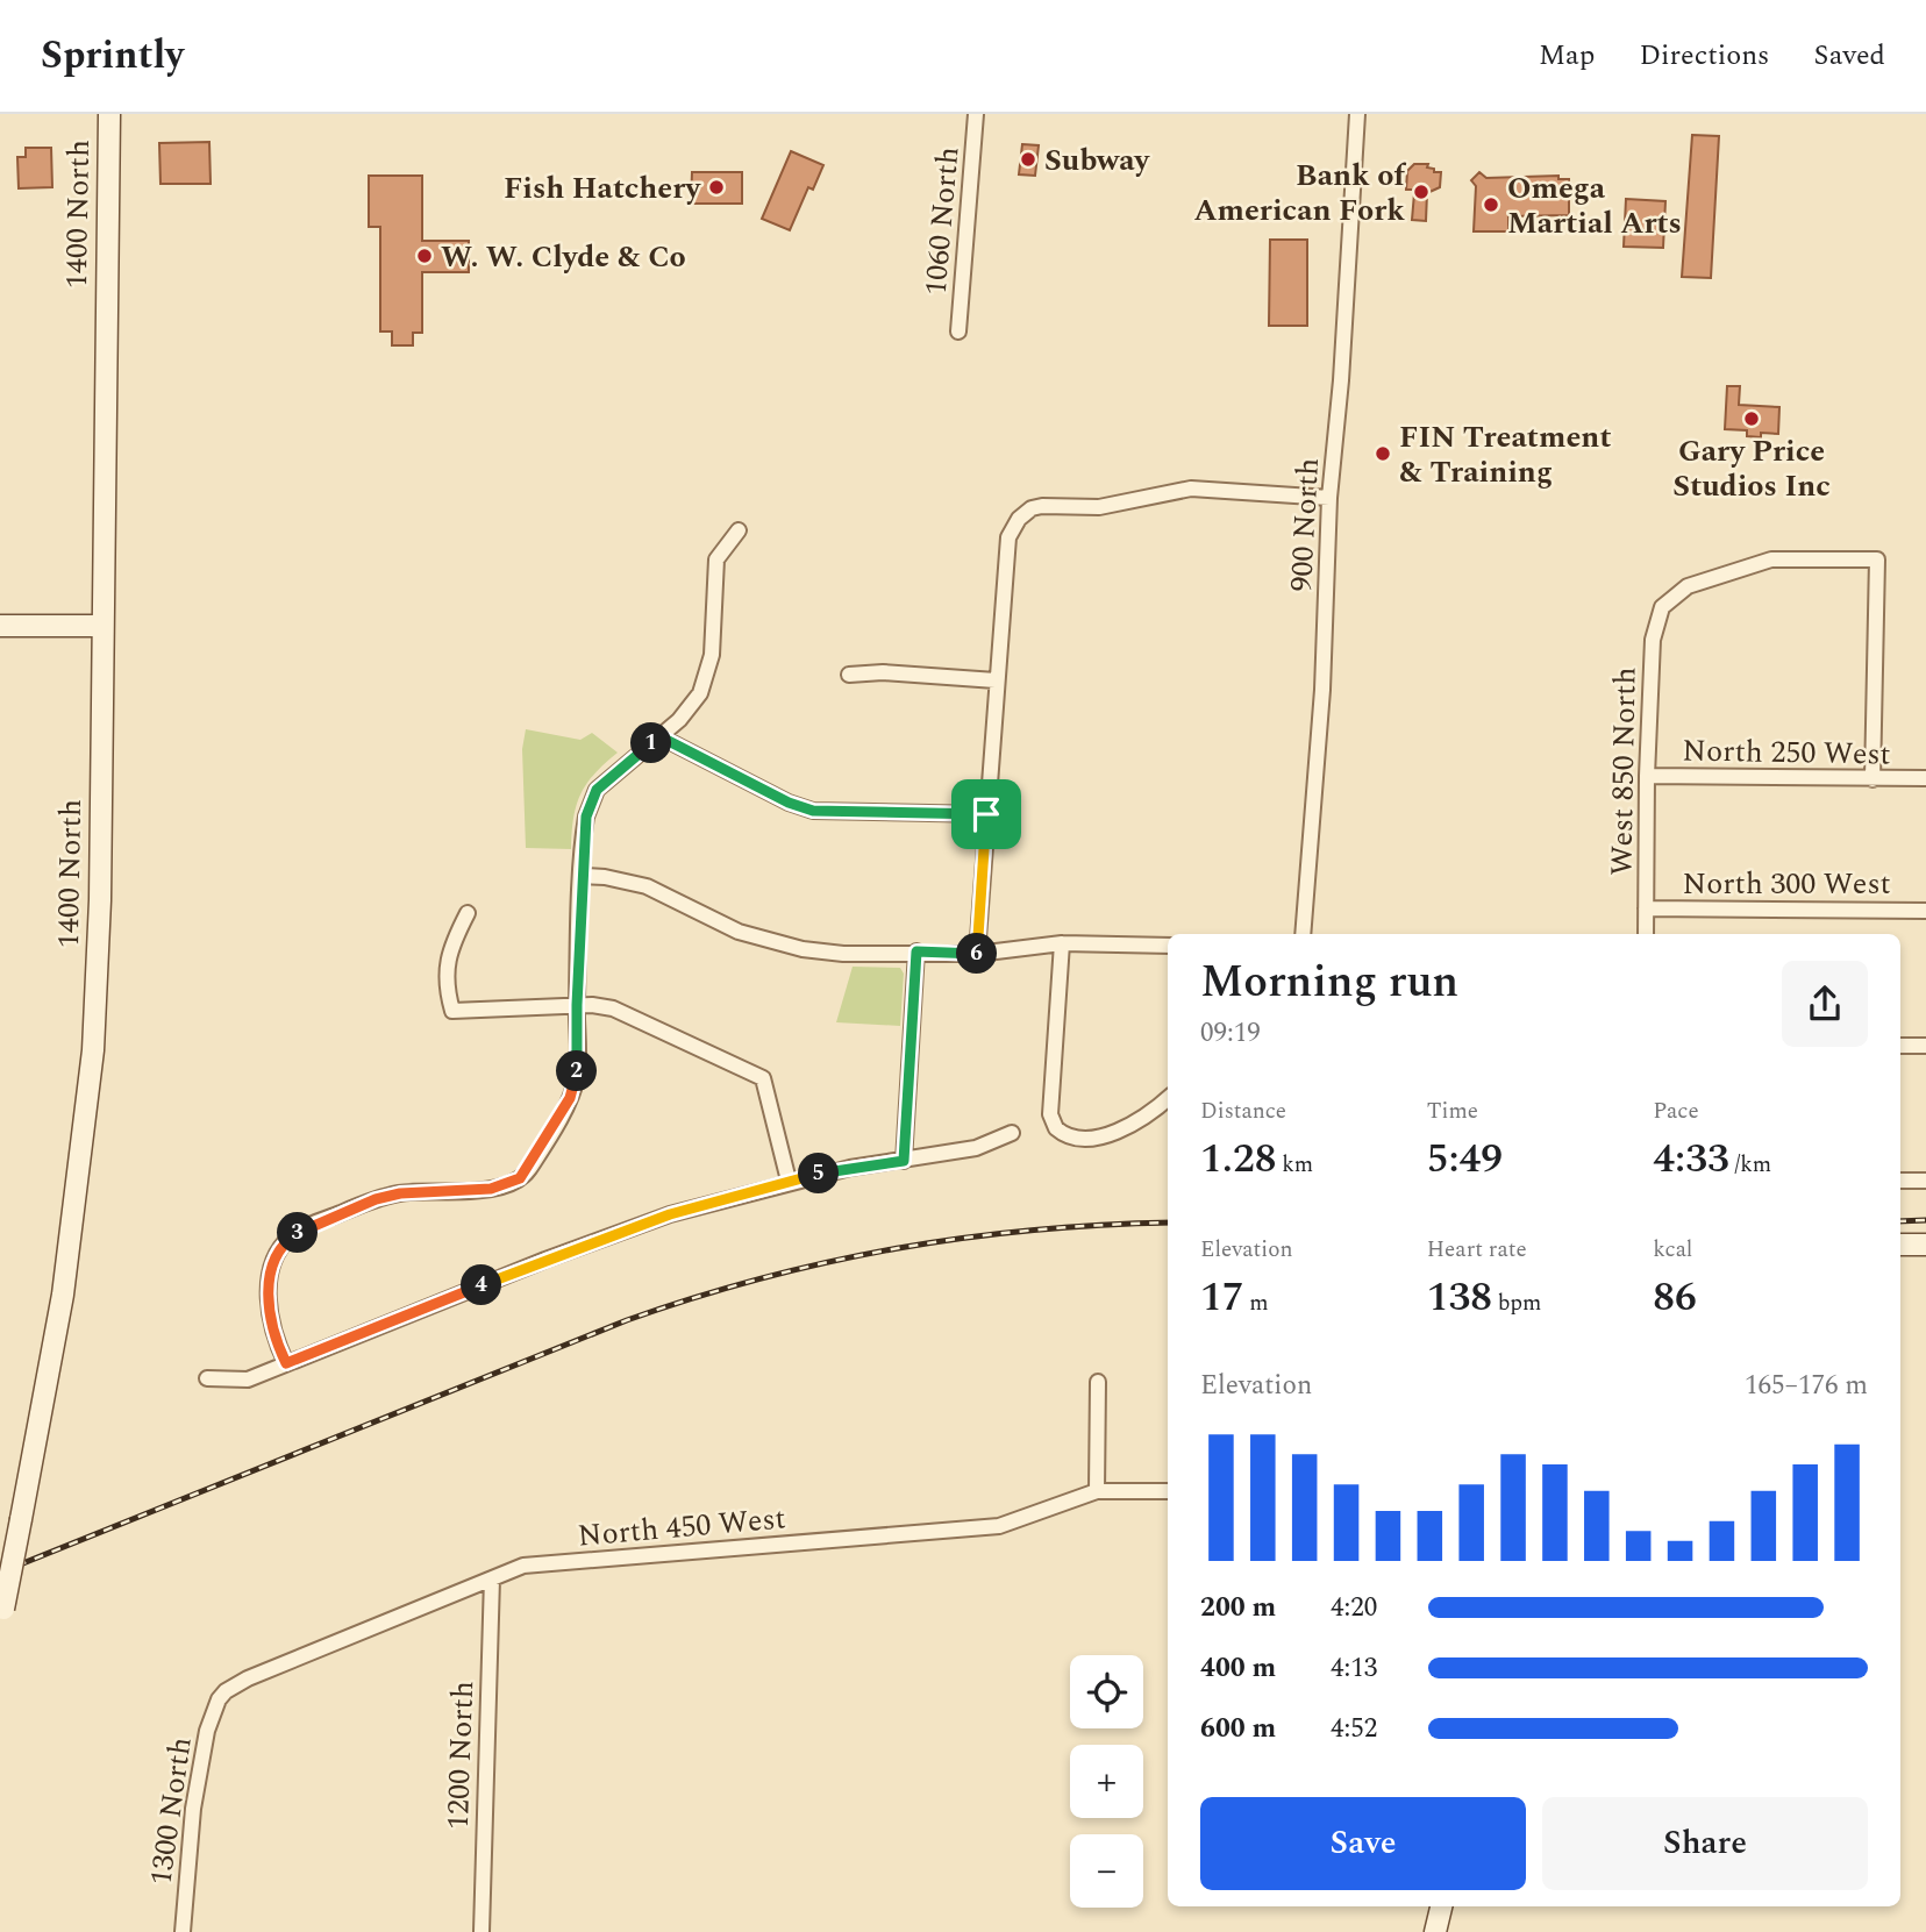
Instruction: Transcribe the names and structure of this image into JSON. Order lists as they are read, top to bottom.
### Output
{
  "streets": {
    "main road": ["1400 North"],
    "street": [
      "1060 North",
      "900 North",
      "North 250 West",
      "West 850 North",
      "North 300 West",
      "North 450 West",
      "1200 North",
      "1300 North"
    ]
  },
  "crossings": [
    ["North 250 West", "West 850 North"],
    ["West 850 North", "North 300 West"],
    ["North 450 West", "1200 North"],
    ["North 450 West", "1300 North"]
  ],
  "places": [
    "Subway",
    "Fish Hatchery",
    "Bank of American Fork",
    "Omega Martial Arts",
    "W. W. Clyde & Co",
    "Gary Price Studios Inc",
    "FIN Treatment & Training"
  ],
  "page": {
    "header": "Sprintly",
    "nav": ["Map", "Directions", "Saved"],
    "pins": [
      "1",
      "6",
      "2",
      "5",
      "3",
      "4"
    ],
    "heading": ["Morning run", "09:19"],
    "stats": [
      ["Distance", "1.28 km"],
      ["Time", "5:49"],
      ["Pace", "4:33 /km"],
      ["Elevation", "17 m"],
      ["Heart rate", "138 bpm"],
      ["kcal", "86"]
    ],
    "chart": ["Elevation", "165–176 m"],
    "list": [
      {
        "name": "200 m",
        "note": "4:20"
      },
      {
        "name": "400 m",
        "note": "4:13"
      },
      {
        "name": "600 m",
        "note": "4:52"
      }
    ],
    "map_buttons": ["+", "−"],
    "buttons": ["Save", "Share"]
  }
}
